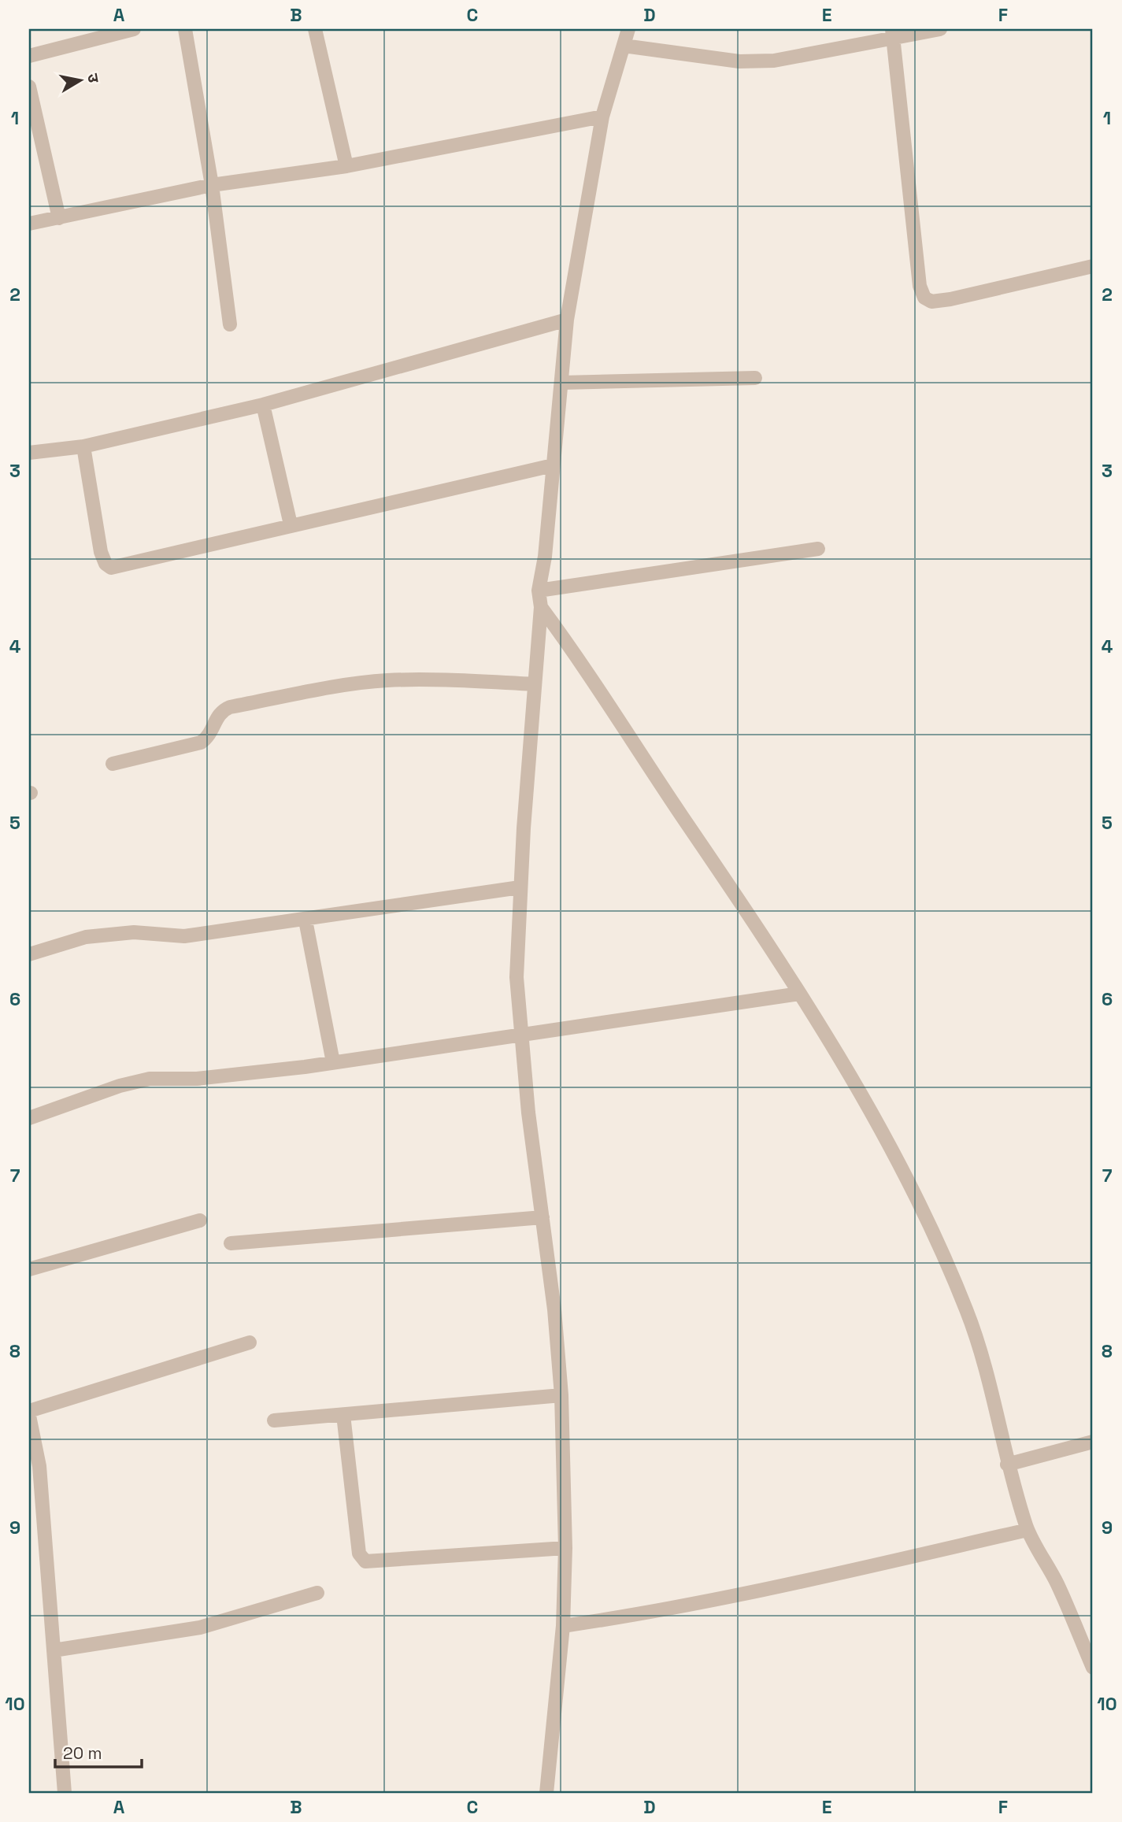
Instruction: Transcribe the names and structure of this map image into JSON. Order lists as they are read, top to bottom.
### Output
{
  "scale_bar": "20 m",
  "north": "right",
  "grid": {
    "columns": [
      "A",
      "B",
      "C",
      "D",
      "E",
      "F"
    ],
    "rows": [
      "1",
      "2",
      "3",
      "4",
      "5",
      "6",
      "7",
      "8",
      "9",
      "10"
    ]
  }
}
